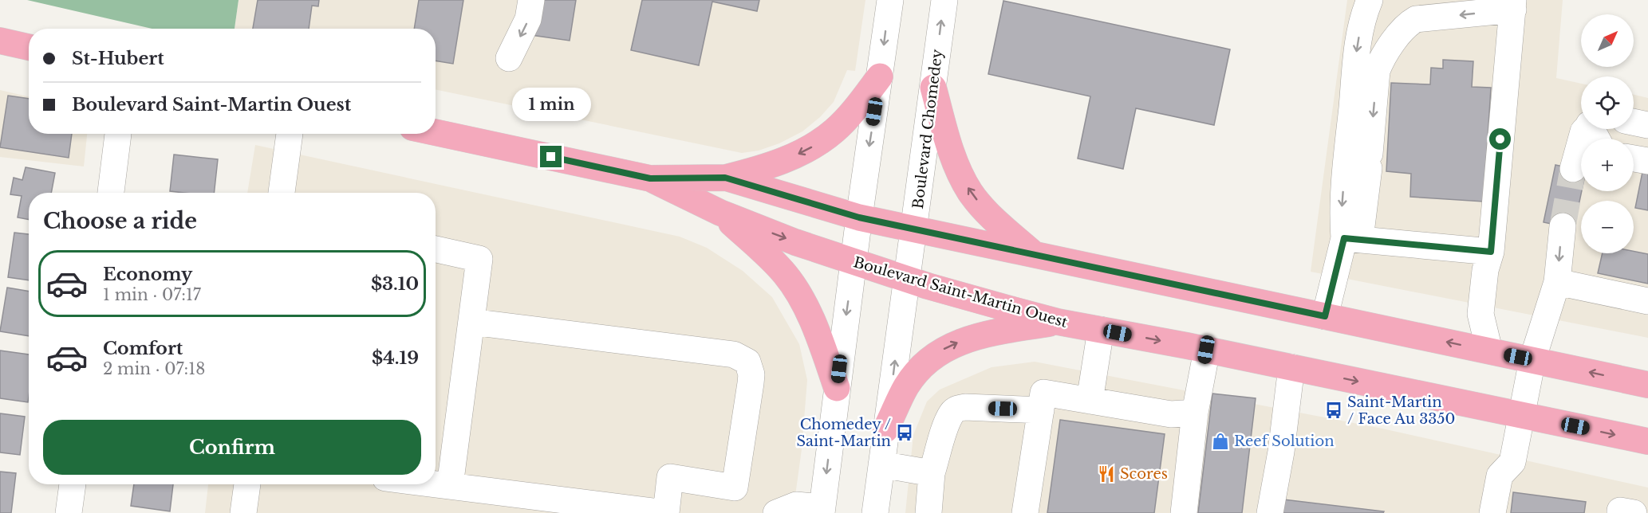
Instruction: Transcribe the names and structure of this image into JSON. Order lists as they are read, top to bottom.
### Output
{
  "streets": {
    "main road": ["Boulevard Saint-Martin Ouest"],
    "street": ["Boulevard Chomedey"]
  },
  "crossings": [
    ["Boulevard Chomedey", "Boulevard Saint-Martin Ouest"]
  ],
  "places": {
    "bus stop": ["Saint-Martin / Face Au 3350", "Chomedey / Saint-Martin"],
    "shop": ["Reef Solution"],
    "restaurant": ["Scores"]
  },
  "north": "top right",
  "page": {
    "map_buttons": ["+", "−"],
    "banner": ["St-Hubert", "Boulevard Saint-Martin Ouest"],
    "bubble": "1 min",
    "heading": "Choose a ride",
    "list": [
      {
        "name": "Economy",
        "note": "1 min · 07:17",
        "value": "$3.10"
      },
      {
        "name": "Comfort",
        "note": "2 min · 07:18",
        "value": "$4.19"
      }
    ],
    "buttons": "Confirm"
  }
}
